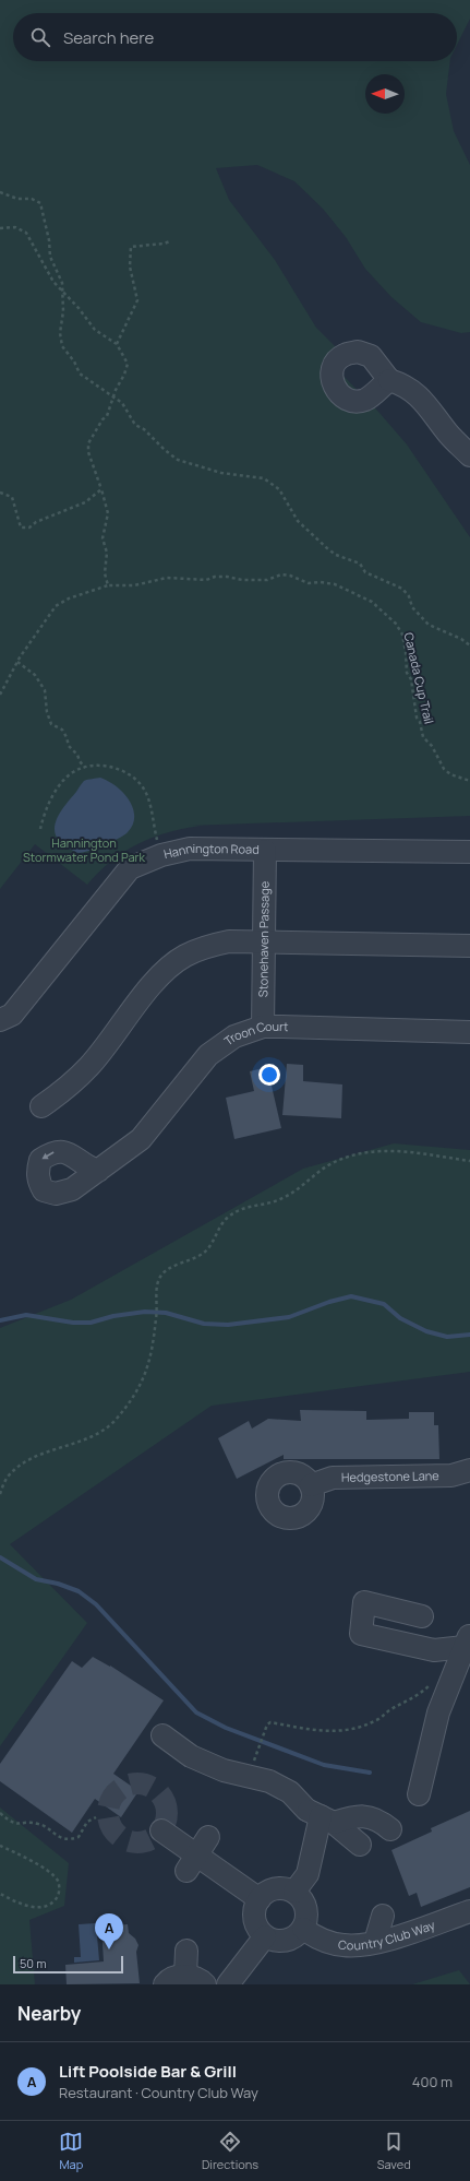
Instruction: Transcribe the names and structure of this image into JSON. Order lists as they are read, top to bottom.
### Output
{
  "streets": {
    "street": [
      "Hannington Road",
      "Stonehaven Passage",
      "Troon Court",
      "Hedgestone Lane",
      "Country Club Way"
    ],
    "path": ["Canada Cup Trail"]
  },
  "crossings": [
    ["Hannington Road", "Stonehaven Passage"],
    ["Stonehaven Passage", "Troon Court"]
  ],
  "parks": ["Hannington Stormwater Pond Park"],
  "scale_bar": "50 m",
  "north": "left",
  "page": {
    "search": "Search here",
    "pins": "A",
    "scale": "50 m",
    "heading": "Nearby",
    "list": [
      {
        "mark": "A",
        "name": "Lift Poolside Bar & Grill",
        "note": "Restaurant · Country Club Way",
        "value": "400 m"
      }
    ],
    "nav": ["Map", "Directions", "Saved"]
  }
}
